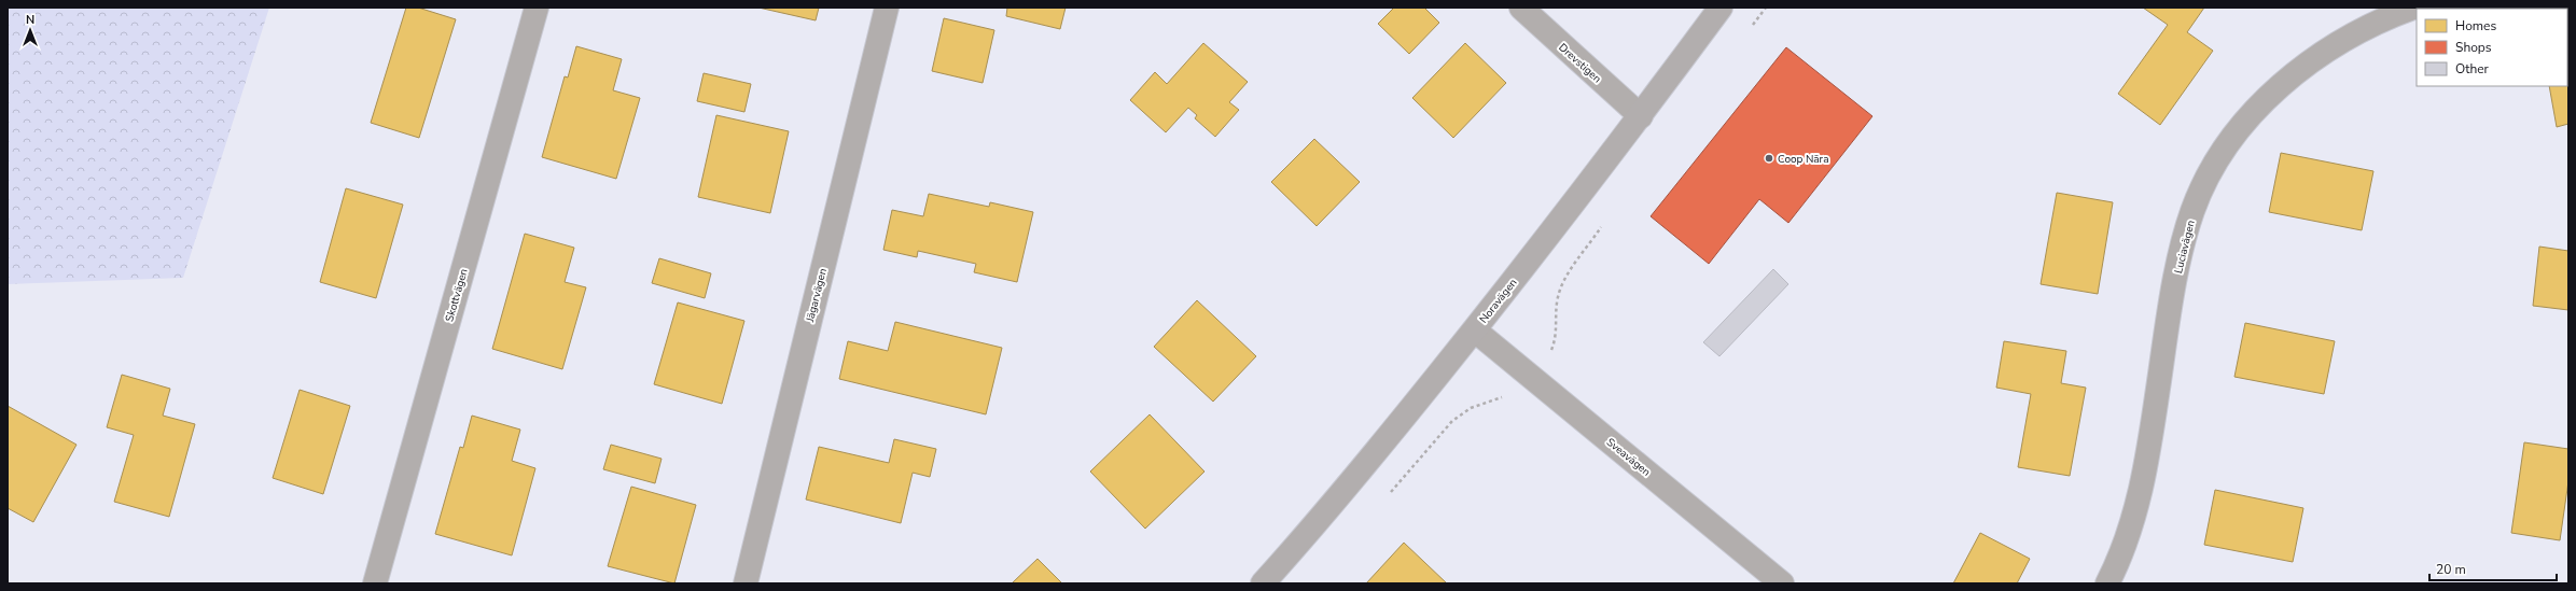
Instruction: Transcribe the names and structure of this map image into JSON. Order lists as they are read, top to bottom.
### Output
{
  "streets": {
    "street": [
      "Drevstigen",
      "Luciavägen",
      "Skottvägen",
      "Jägarvägen",
      "Noravägen",
      "Sveavägen"
    ]
  },
  "crossings": [
    ["Drevstigen", "Noravägen"],
    ["Noravägen", "Sveavägen"]
  ],
  "places": ["Coop Nära"],
  "legend": ["Homes", "Shops", "Other"],
  "scale_bar": "20 m",
  "north": "top"
}
